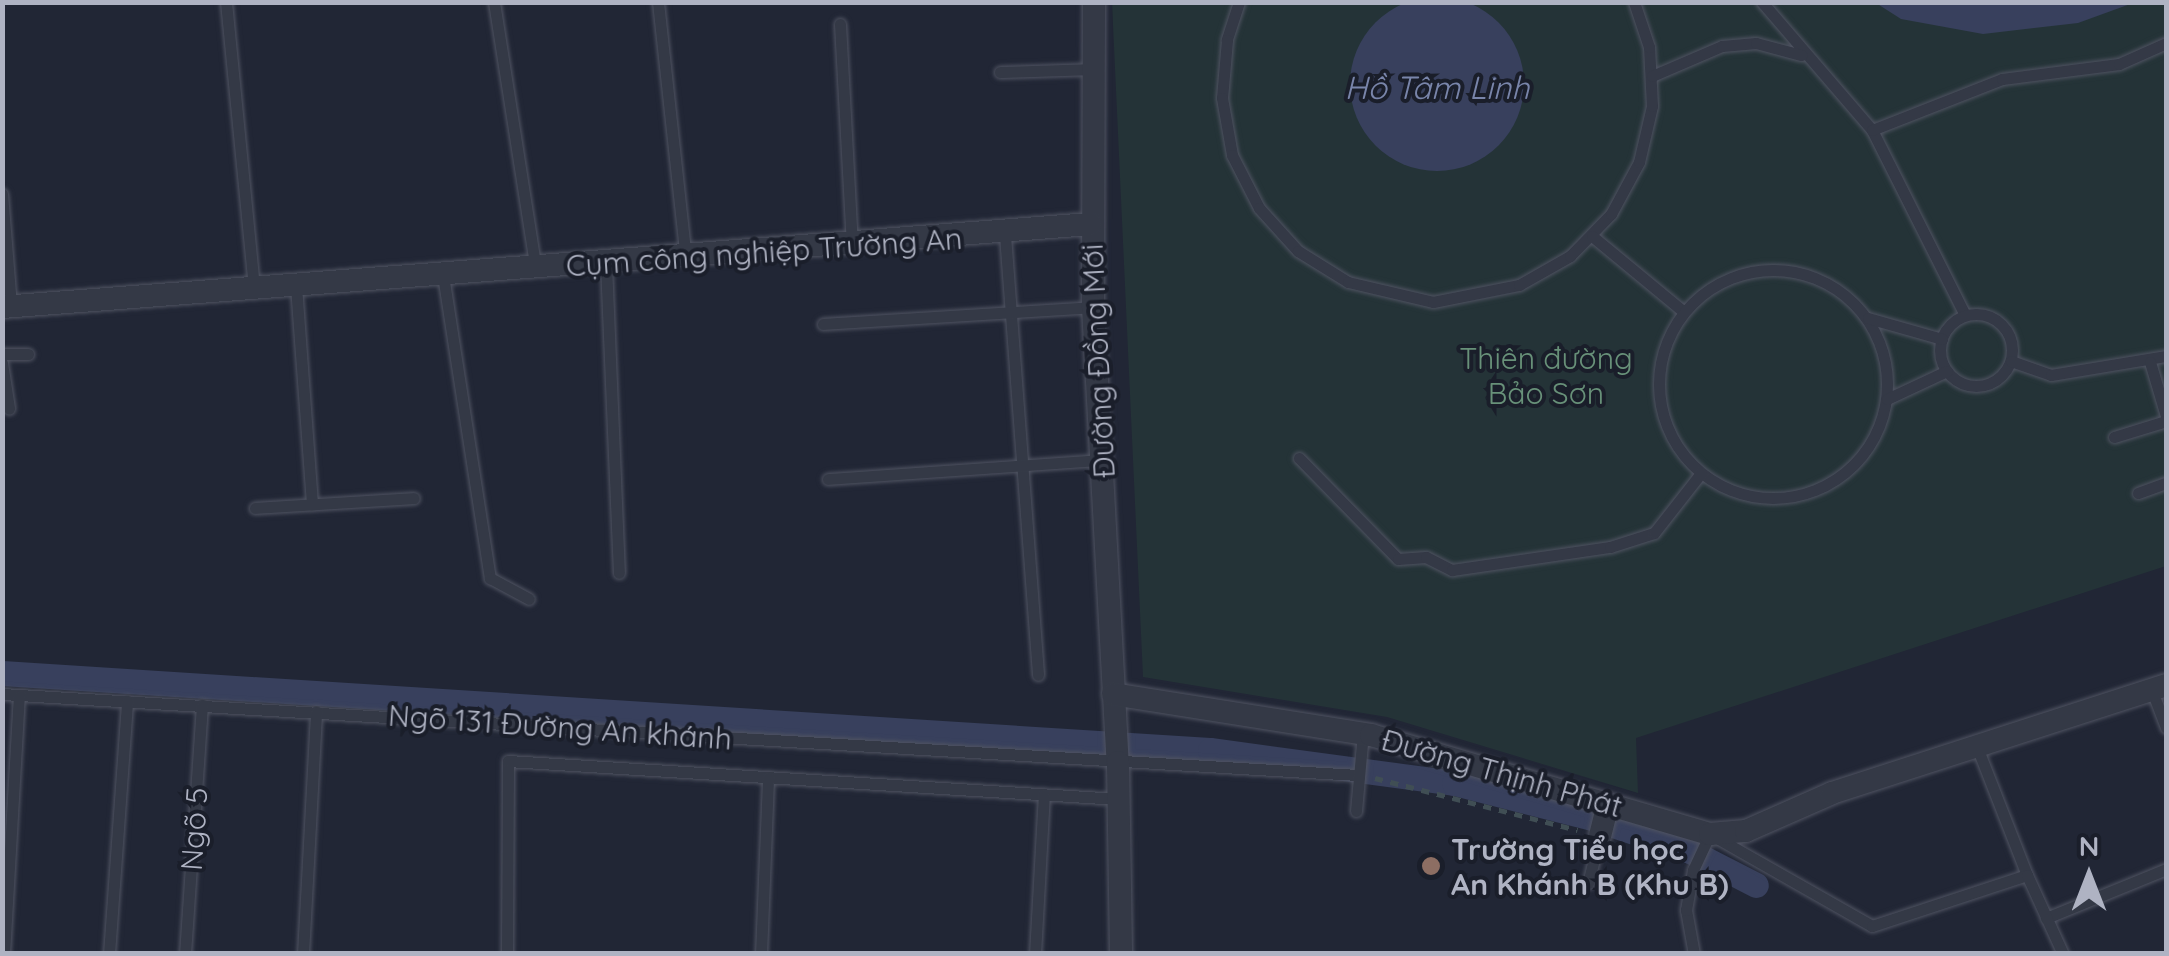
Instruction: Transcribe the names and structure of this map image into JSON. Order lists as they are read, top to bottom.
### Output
{
  "streets": {
    "street": ["Cụm công nghiệp Trường An", "Đường Đồng Mới", "Đường Thịnh Phát"],
    "lane": ["Ngõ 131 Đường An khánh", "Ngõ 5"]
  },
  "crossings": [
    ["Cụm công nghiệp Trường An", "Đường Đồng Mới"],
    ["Đường Đồng Mới", "Ngõ 131 Đường An khánh"],
    ["Đường Đồng Mới", "Đường Thịnh Phát"],
    ["Ngõ 131 Đường An khánh", "Ngõ 5"]
  ],
  "water": ["Hồ Tâm Linh"],
  "parks": ["Thiên đường Bảo Sơn"],
  "places": ["Trường Tiểu học An Khánh B (Khu B)"],
  "north": "top"
}
